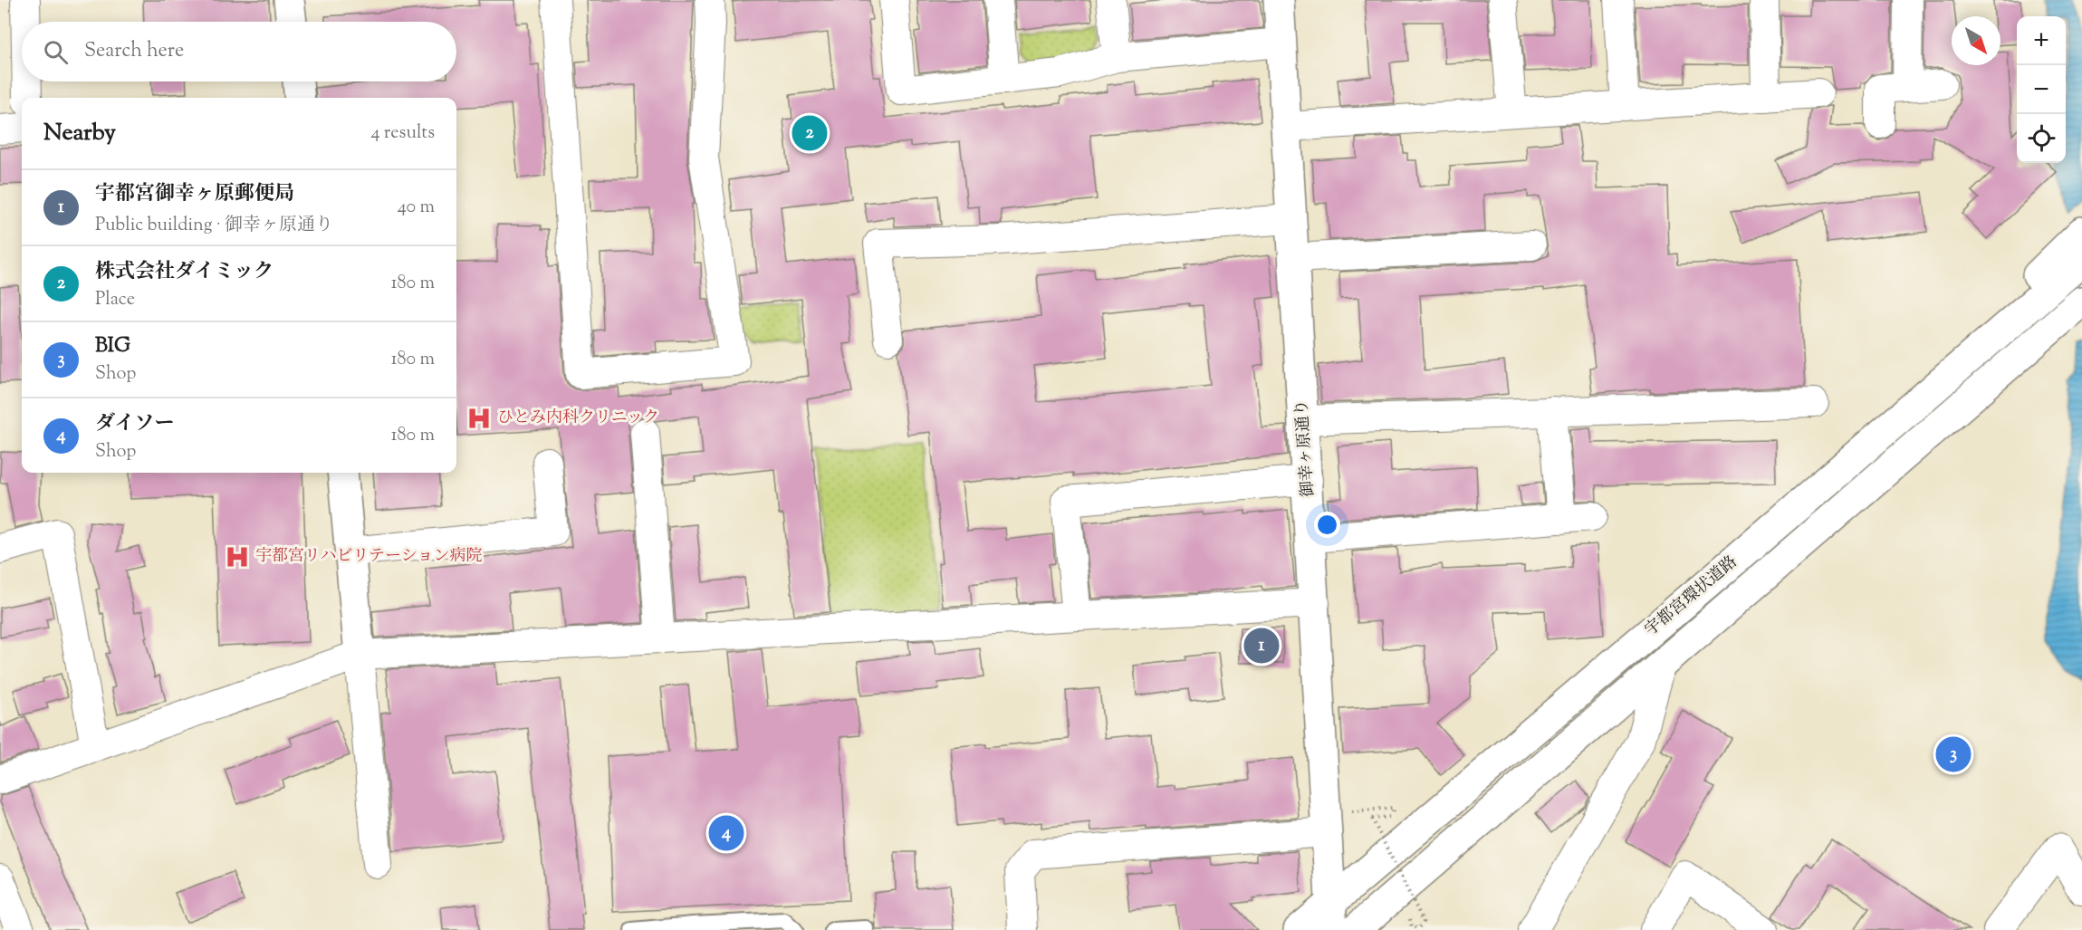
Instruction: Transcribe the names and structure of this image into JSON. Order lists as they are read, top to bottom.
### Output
{
  "streets": {
    "main road": ["御幸ヶ原通り", "宇都宮環状道路"]
  },
  "crossings": [
    ["御幸ヶ原通り", "宇都宮環状道路"]
  ],
  "places": {
    "hospital": ["ひとみ内科クリニック", "宇都宮リハビリテーション病院"]
  },
  "north": "bottom right",
  "page": {
    "map_buttons": ["+", "−"],
    "search": "Search here",
    "heading": ["Nearby", "4 results"],
    "pins": [
      "2",
      "1",
      "3",
      "4"
    ],
    "list": [
      {
        "mark": "1",
        "name": "宇都宮御幸ヶ原郵便局",
        "note": "Public building · 御幸ヶ原通り",
        "value": "40 m"
      },
      {
        "mark": "2",
        "name": "株式会社ダイミック",
        "note": "Place",
        "value": "180 m"
      },
      {
        "mark": "3",
        "name": "BIG",
        "note": "Shop",
        "value": "180 m"
      },
      {
        "mark": "4",
        "name": "ダイソー",
        "note": "Shop",
        "value": "180 m"
      }
    ]
  }
}
